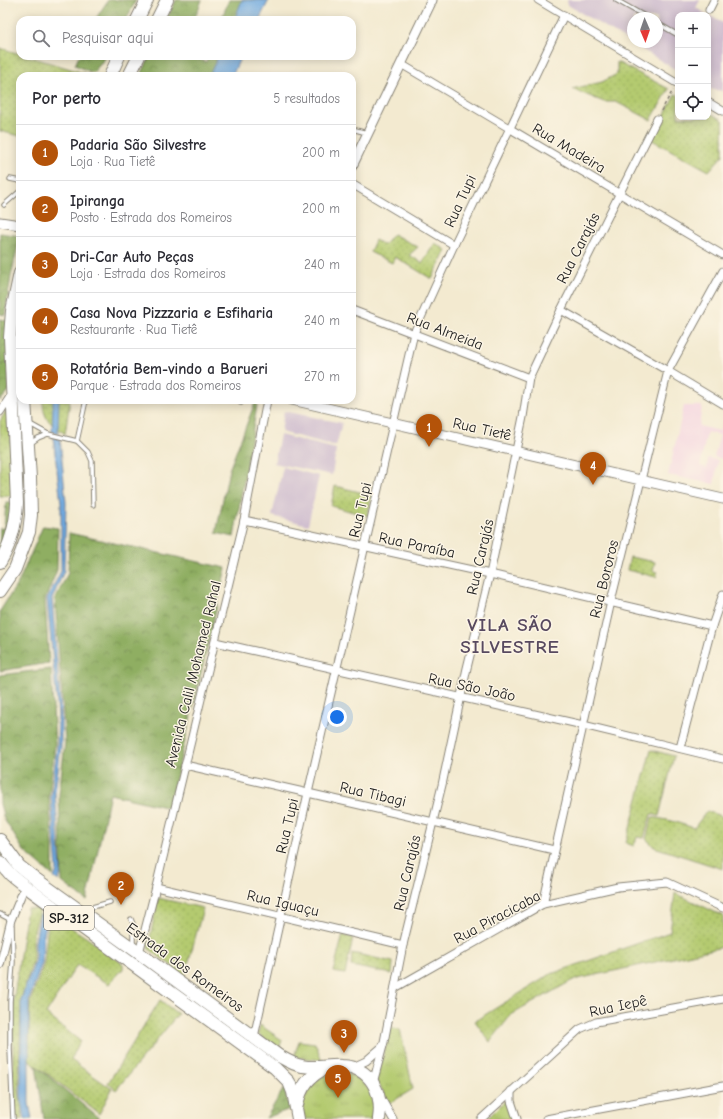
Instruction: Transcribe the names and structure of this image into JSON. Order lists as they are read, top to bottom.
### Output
{
  "streets": {
    "main road": ["SP-312", "Estrada dos Romeiros"],
    "street": [
      "Rua Madeira",
      "Rua Tupi",
      "Rua Carajás",
      "Rua Almeida",
      "Rua Tietê",
      "Rua Paraíba",
      "Rua Bororos",
      "Avenida Calil Mohamed Rahal",
      "Rua São João",
      "Rua Tibagi",
      "Rua Iguaçu",
      "Rua Piracicaba",
      "Rua Iepê"
    ]
  },
  "crossings": [
    ["Rua Madeira", "Rua Tupi"],
    ["Rua Madeira", "Rua Carajás"],
    ["Rua Tupi", "Rua Almeida"],
    ["Rua Tupi", "Rua Tietê"],
    ["Rua Tupi", "Rua Paraíba"],
    ["Rua Tupi", "Rua São João"],
    ["Rua Tupi", "Rua Tibagi"],
    ["Rua Tupi", "Rua Iguaçu"],
    ["Rua Tupi", "Estrada dos Romeiros"],
    ["Rua Carajás", "Rua Almeida"],
    ["Rua Carajás", "Rua Tietê"],
    ["Rua Carajás", "Rua Paraíba"],
    ["Rua Carajás", "Rua São João"],
    ["Rua Carajás", "Rua Tibagi"],
    ["Rua Carajás", "Rua Iguaçu"],
    ["Rua Carajás", "Rua Piracicaba"],
    ["Rua Carajás", "Estrada dos Romeiros"],
    ["Rua Tietê", "Rua Bororos"],
    ["Rua Paraíba", "Rua Bororos"],
    ["Rua Paraíba", "Avenida Calil Mohamed Rahal"],
    ["Rua Bororos", "Rua São João"],
    ["Rua Bororos", "Rua Tibagi"],
    ["Rua Bororos", "Rua Piracicaba"],
    ["Avenida Calil Mohamed Rahal", "Rua São João"],
    ["Avenida Calil Mohamed Rahal", "Rua Tibagi"],
    ["Avenida Calil Mohamed Rahal", "Rua Iguaçu"],
    ["Avenida Calil Mohamed Rahal", "Estrada dos Romeiros"]
  ],
  "districts": ["VILA SÃO SILVESTRE"],
  "north": "bottom",
  "page": {
    "map_buttons": ["+", "−"],
    "search": "Pesquisar aqui",
    "heading": ["Por perto", "5 resultados"],
    "list": [
      {
        "mark": "1",
        "name": "Padaria São Silvestre",
        "note": "Loja · Rua Tietê",
        "value": "200 m"
      },
      {
        "mark": "2",
        "name": "Ipiranga",
        "note": "Posto · Estrada dos Romeiros",
        "value": "200 m"
      },
      {
        "mark": "3",
        "name": "Dri-Car Auto Peças",
        "note": "Loja · Estrada dos Romeiros",
        "value": "240 m"
      },
      {
        "mark": "4",
        "name": "Casa Nova Pizzzaria e Esfiharia",
        "note": "Restaurante · Rua Tietê",
        "value": "240 m"
      },
      {
        "mark": "5",
        "name": "Rotatória Bem-vindo a Barueri",
        "note": "Parque · Estrada dos Romeiros",
        "value": "270 m"
      }
    ],
    "pins": [
      "1",
      "4",
      "2",
      "3",
      "5"
    ]
  }
}
